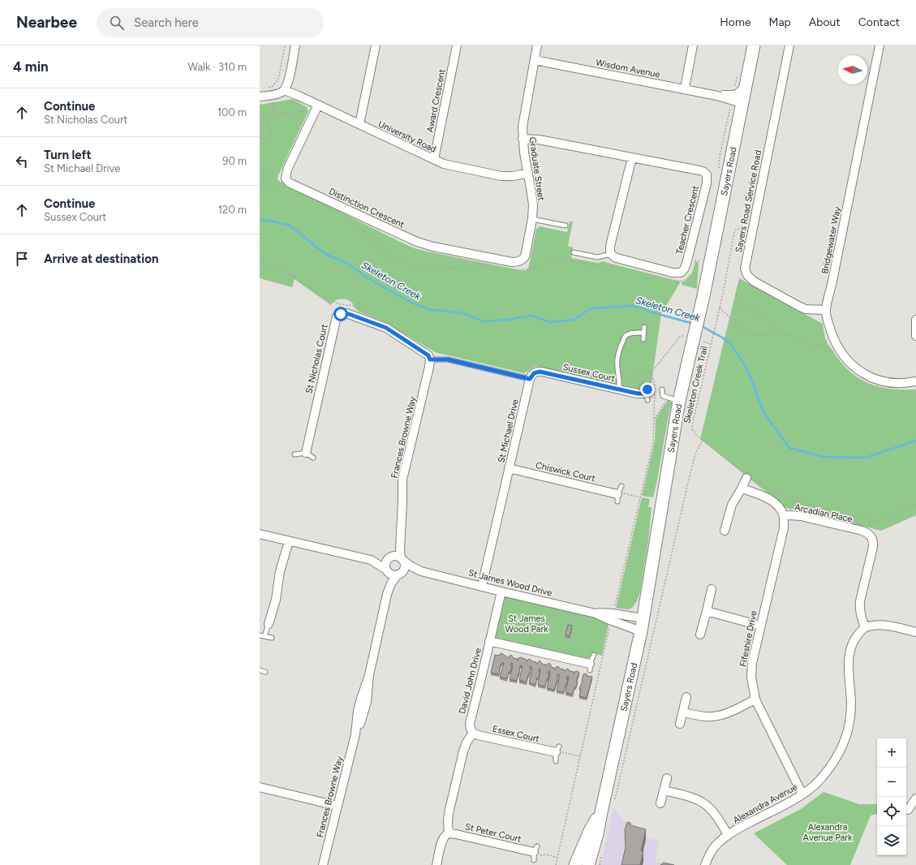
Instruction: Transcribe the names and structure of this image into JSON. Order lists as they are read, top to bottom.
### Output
{
  "streets": {
    "main road": ["Sayers Road"],
    "street": [
      "Wisdom Avenue",
      "Award Crescent",
      "University Road",
      "Graduate Street",
      "Sayers Road Service Road",
      "Distinction Crescent",
      "Teacher Crescent",
      "Bridgewater Way",
      "St Nicholas Court",
      "Sussex Court",
      "St Michael Drive",
      "Frances Browne Way",
      "Chiswick Court",
      "Arcadian Place",
      "St James Wood Drive",
      "Fifeshire Drive",
      "David John Drive",
      "Essex Court",
      "Alexandra Avenue",
      "St Peter Court"
    ],
    "path": ["Skeleton Creek Trail"]
  },
  "crossings": [
    ["Wisdom Avenue", "Graduate Street"],
    ["Wisdom Avenue", "Sayers Road"],
    ["Award Crescent", "University Road"],
    ["University Road", "Graduate Street"],
    ["University Road", "Distinction Crescent"],
    ["Graduate Street", "Distinction Crescent"],
    ["Graduate Street", "Teacher Crescent"],
    ["Sayers Road", "St James Wood Drive"],
    ["Sayers Road Service Road", "Skeleton Creek Trail"],
    ["St Nicholas Court", "Frances Browne Way"],
    ["Sussex Court", "St Michael Drive"],
    ["St Michael Drive", "Chiswick Court"],
    ["St Michael Drive", "St James Wood Drive"],
    ["Frances Browne Way", "St James Wood Drive"],
    ["Arcadian Place", "Fifeshire Drive"],
    ["St James Wood Drive", "David John Drive"],
    ["Fifeshire Drive", "Alexandra Avenue"],
    ["David John Drive", "Essex Court"]
  ],
  "water": ["Skeleton Creek"],
  "parks": ["St James Wood Park", "Alexandra Avenue Park"],
  "north": "left",
  "page": {
    "header": "Nearbee",
    "search": "Search here",
    "nav": [
      "Home",
      "Map",
      "About",
      "Contact"
    ],
    "heading": ["4 min", "Walk · 310 m"],
    "list": [
      ["Continue", "St Nicholas Court", "100 m"],
      ["Turn left", "St Michael Drive", "90 m"],
      ["Continue", "Sussex Court", "120 m"],
      "Arrive at destination"
    ],
    "map_buttons": ["+", "−"]
  }
}
